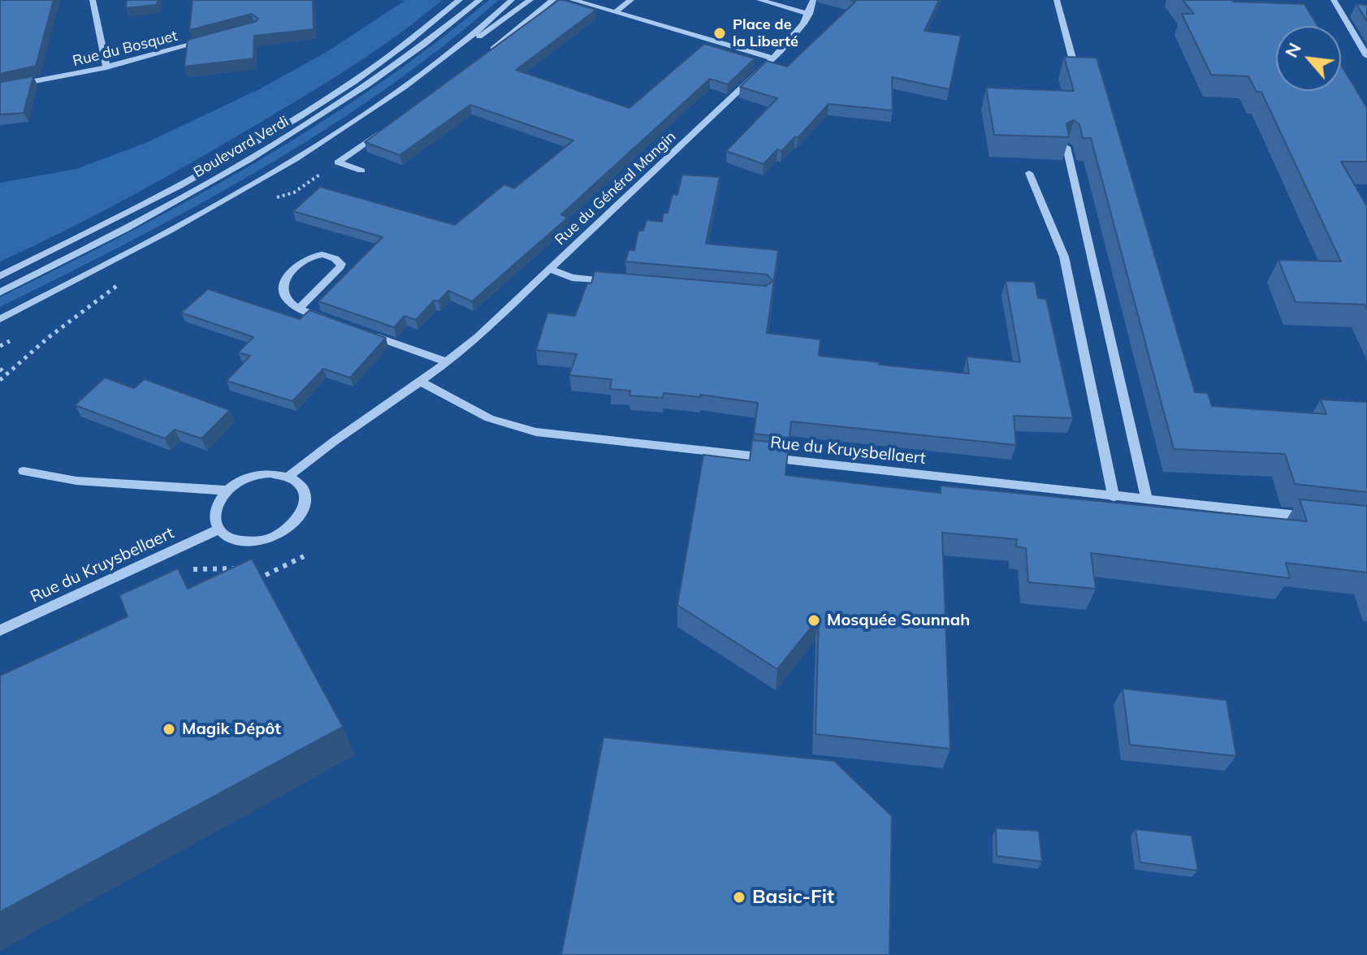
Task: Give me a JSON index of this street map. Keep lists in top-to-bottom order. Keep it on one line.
{"streets":{"street":["Rue du Bosquet","Boulevard Verdi","Rue du Général Mangin","Rue du Kruysbellaert"]},"crossings":[["Rue du Général Mangin","Rue du Kruysbellaert"]],"places":["Place de la Liberté","Mosquée Sounnah","Magik Dépôt","Basic-Fit"],"north":"top left"}
